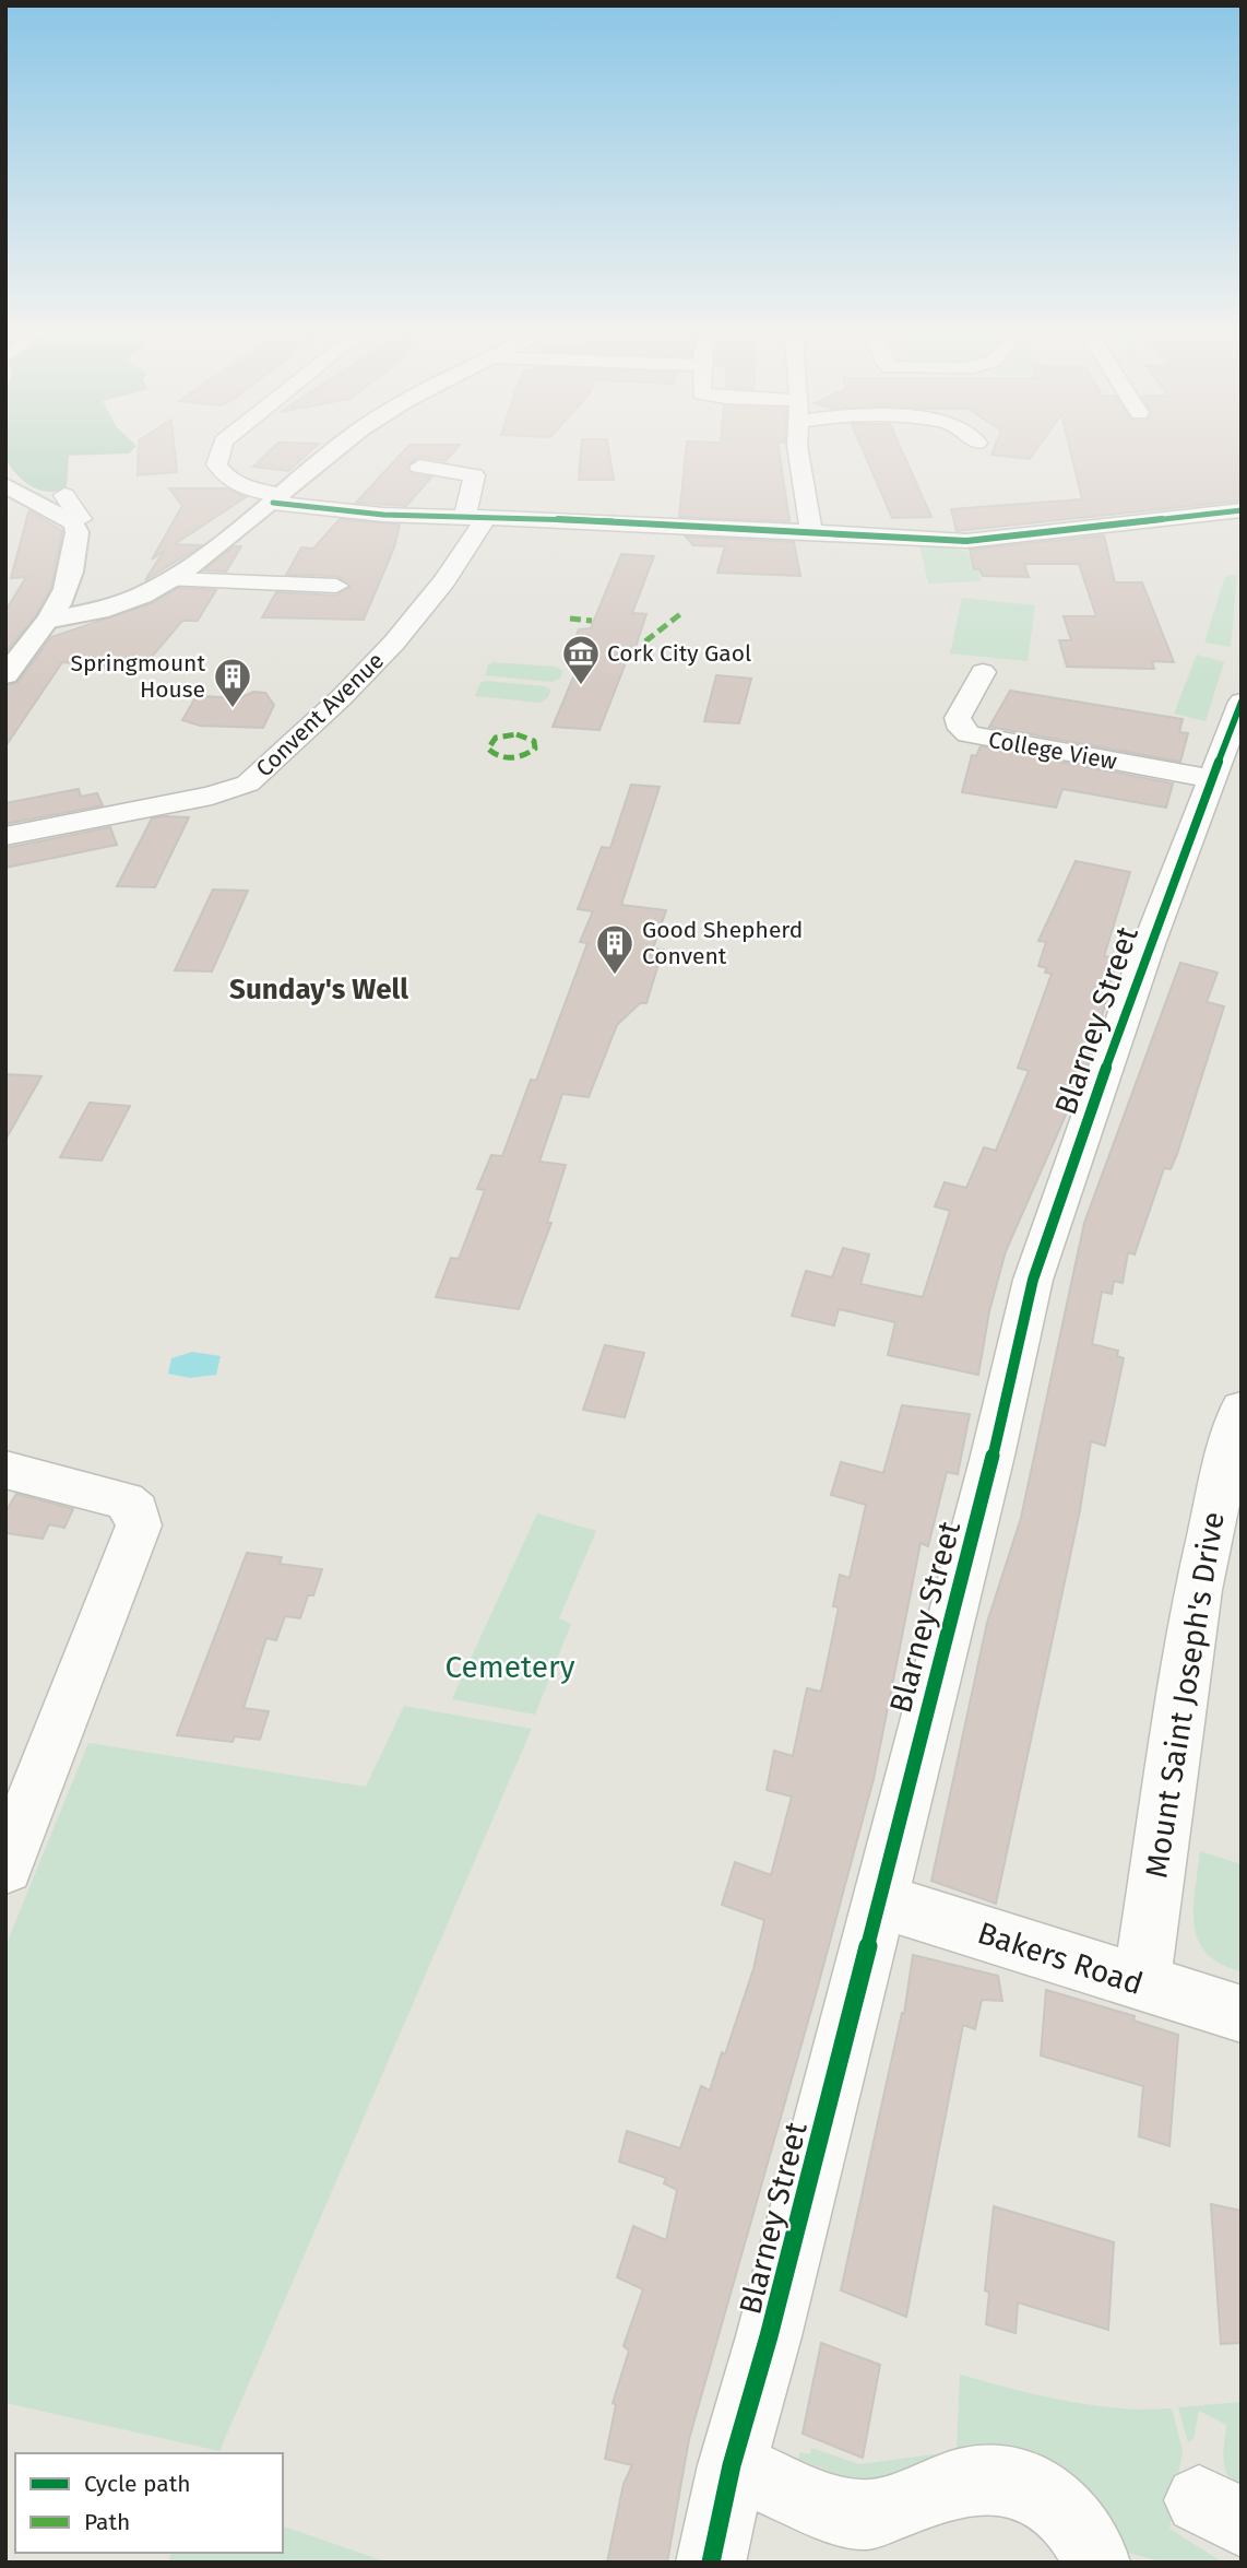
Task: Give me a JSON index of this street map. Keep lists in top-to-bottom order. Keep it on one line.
{"streets":{"street":["Convent Avenue","College View","Blarney Street","Mount Saint Joseph's Drive","Bakers Road"]},"crossings":[["College View","Blarney Street"],["Blarney Street","Bakers Road"],["Mount Saint Joseph's Drive","Bakers Road"]],"districts":["Sunday's Well"],"parks":["Cemetery"],"places":{"museum":["Cork City Gaol"],"building":["Springmount House","Good Shepherd Convent"]},"legend":["Cycle path","Path"]}
